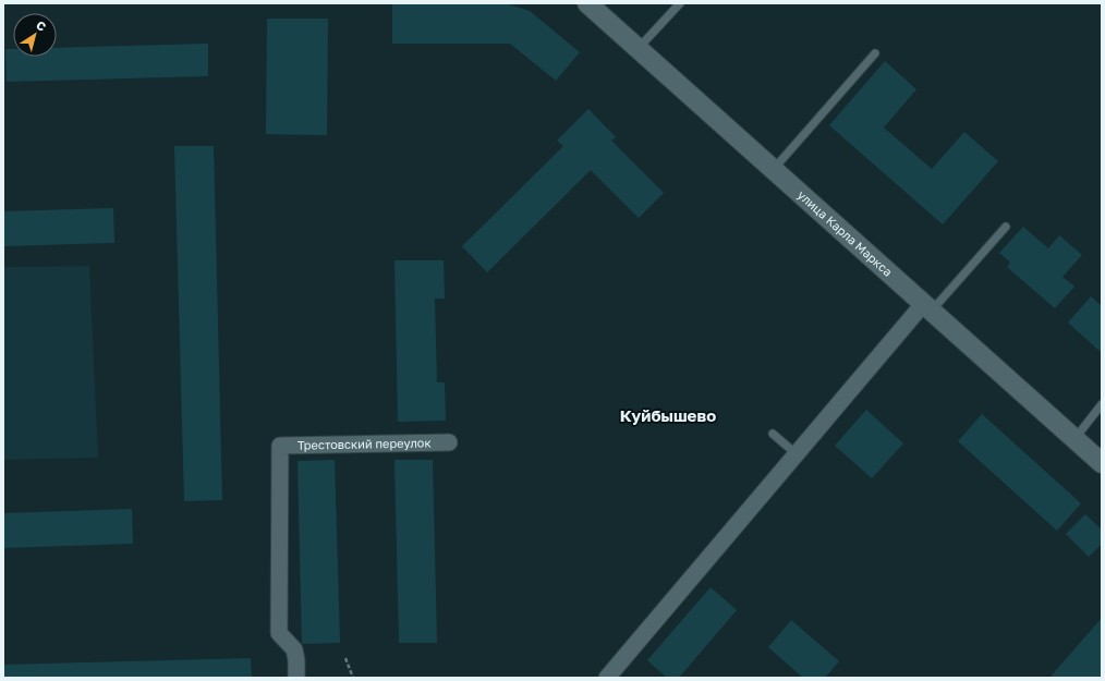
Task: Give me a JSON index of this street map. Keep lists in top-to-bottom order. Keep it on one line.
{"streets":{"street":["улица Карла Маркса","Трестовский переулок"]},"districts":["Куйбышево"],"north":"top right"}
